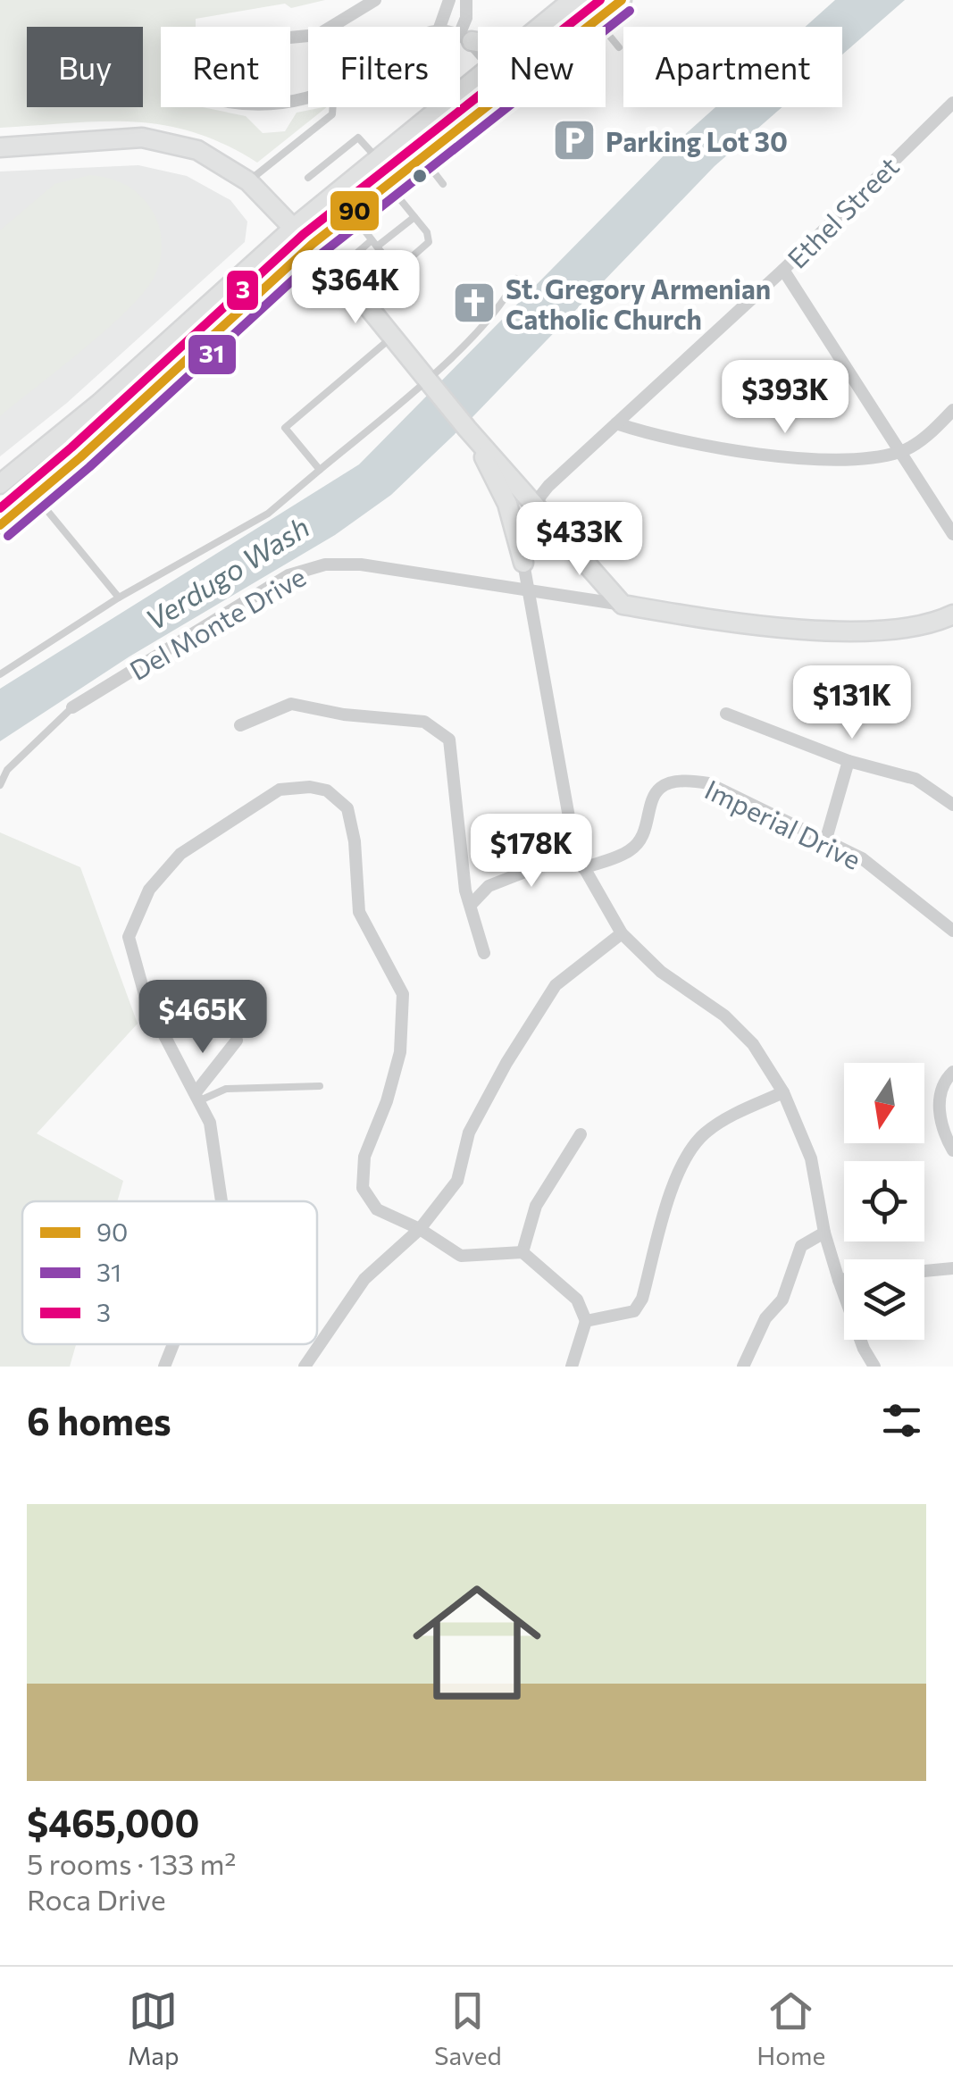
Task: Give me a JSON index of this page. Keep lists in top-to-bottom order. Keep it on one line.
{"streets":{"street":["Ethel Street","Del Monte Drive","Imperial Drive"]},"water":["Verdugo Wash"],"places":{"parking":["Parking Lot 30"],"church":["St. Gregory Armenian Catholic Church"]},"lines":["transit line 90","transit line 3","transit line 31"],"legend":["90","31","3"],"north":"bottom","page":{"chip":["Buy","Rent","Filters","New","Apartment"],"price":["$364K","$393K","$433K","$131K","$178K","$465K"],"heading":"6 homes","list":[{"name":"$465,000","note":"5 rooms · 133 m² · Roca Drive"}],"tabs":["Map","Saved","Home"]}}
